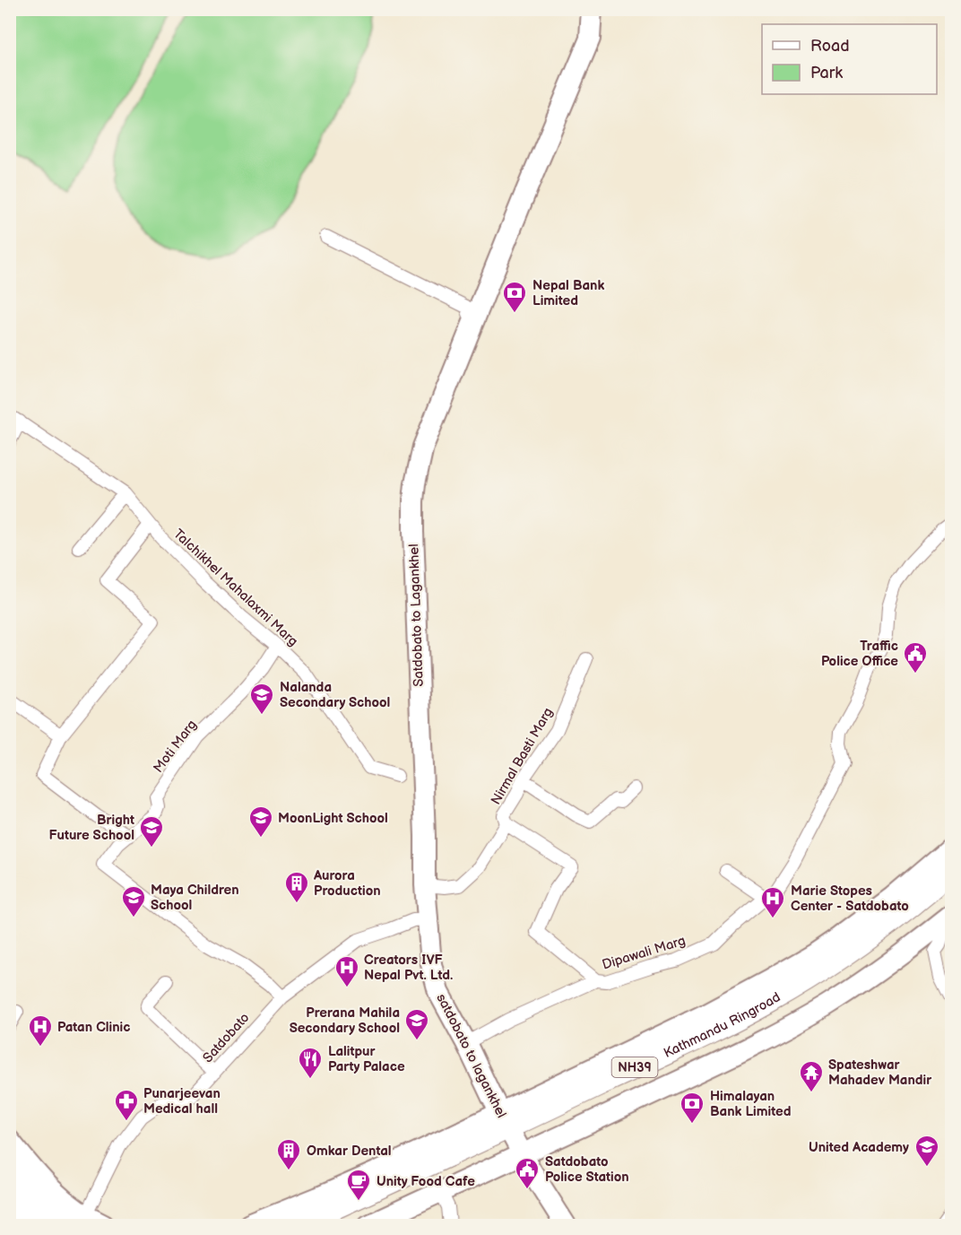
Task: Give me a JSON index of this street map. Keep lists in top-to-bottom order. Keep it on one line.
{"streets":{"highway":["Kathmandu Ringroad","NH39"],"main road":["Satdobato to Lagankhel","satdobato to lagankhel"],"street":["Talchikhel Mahalaxmi Marg","Moti Marg","Nirmal Basti Marg","Dipawali Marg","Satdobato"]},"crossings":[["Talchikhel Mahalaxmi Marg","Moti Marg"],["Satdobato to Lagankhel","Nirmal Basti Marg"],["Satdobato to Lagankhel","Satdobato"],["Satdobato to Lagankhel","satdobato to lagankhel"],["Moti Marg","Satdobato"],["Dipawali Marg","satdobato to lagankhel"],["Kathmandu Ringroad","satdobato to lagankhel"],["Satdobato","satdobato to lagankhel"]],"places":{"bank":["Nepal Bank Limited","Himalayan Bank Limited"],"public building":["Traffic Police Office","Satdobato Police Station"],"school or university":["Nalanda Secondary School","MoonLight School","Bright Future School","Maya Children School","Prerana Mahila Secondary School","United Academy"],"building":["Aurora Production","Omkar Dental"],"hospital":["Marie Stopes Center - Satdobato","Creators IVF Nepal Pvt. Ltd.","Patan Clinic"],"restaurant":["Lalitpur Party Palace"],"temple":["Spateshwar Mahadev Mandir"],"pharmacy":["Punarjeevan Medical hall"],"cafe":["Unity Food Cafe"]},"legend":["Road","Park"]}
